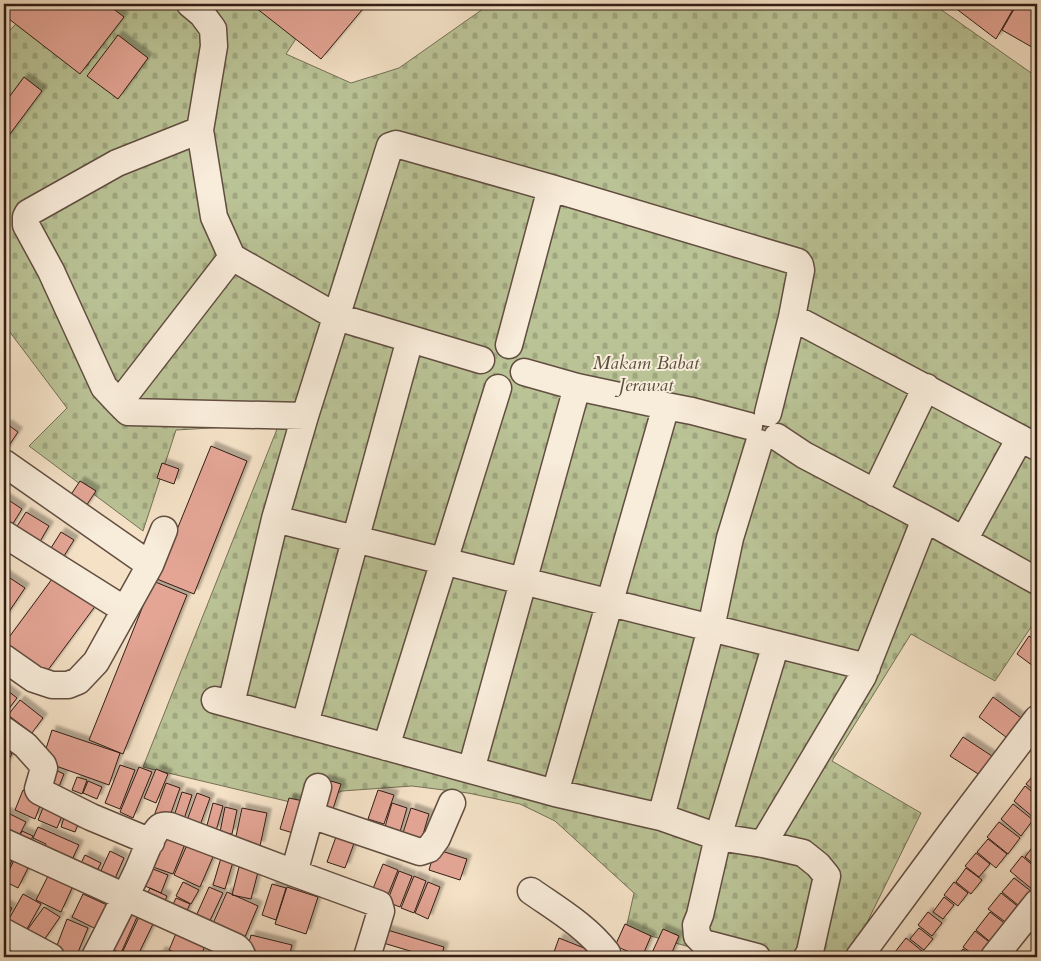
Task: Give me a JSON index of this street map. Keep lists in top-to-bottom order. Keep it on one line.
{"parks":["Makam Babat Jerawat"]}
